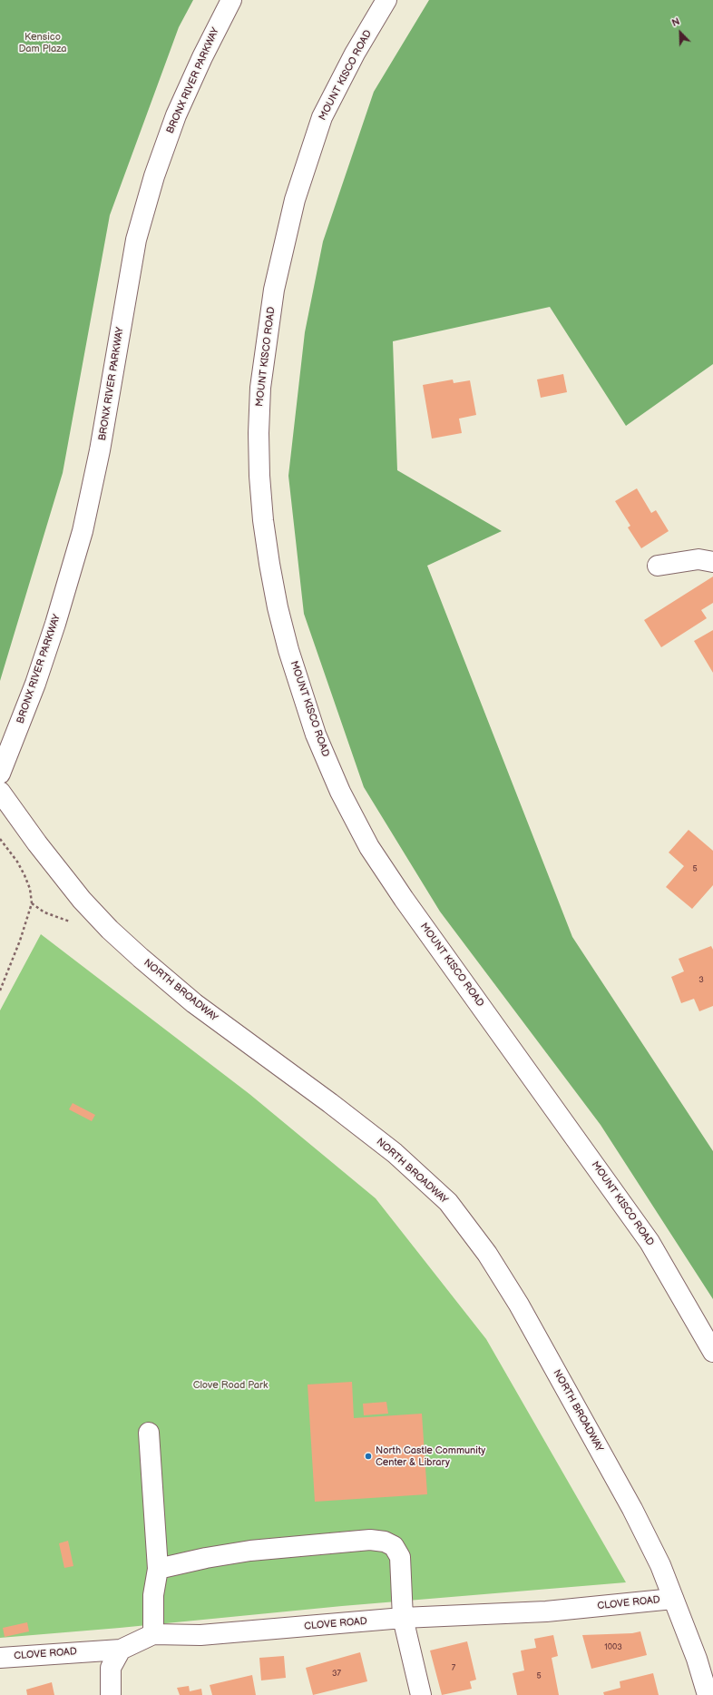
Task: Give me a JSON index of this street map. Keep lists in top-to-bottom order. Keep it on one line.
{"streets":{"main road":["MOUNT KISCO ROAD","BRONX RIVER PARKWAY","NORTH BROADWAY","CLOVE ROAD"]},"crossings":[["NORTH BROADWAY","CLOVE ROAD"]],"parks":["Kensico Dam Plaza","Clove Road Park"],"places":["North Castle Community Center & Library"],"house_numbers":["5","3","1003","7","37","5"],"north":"top left"}
